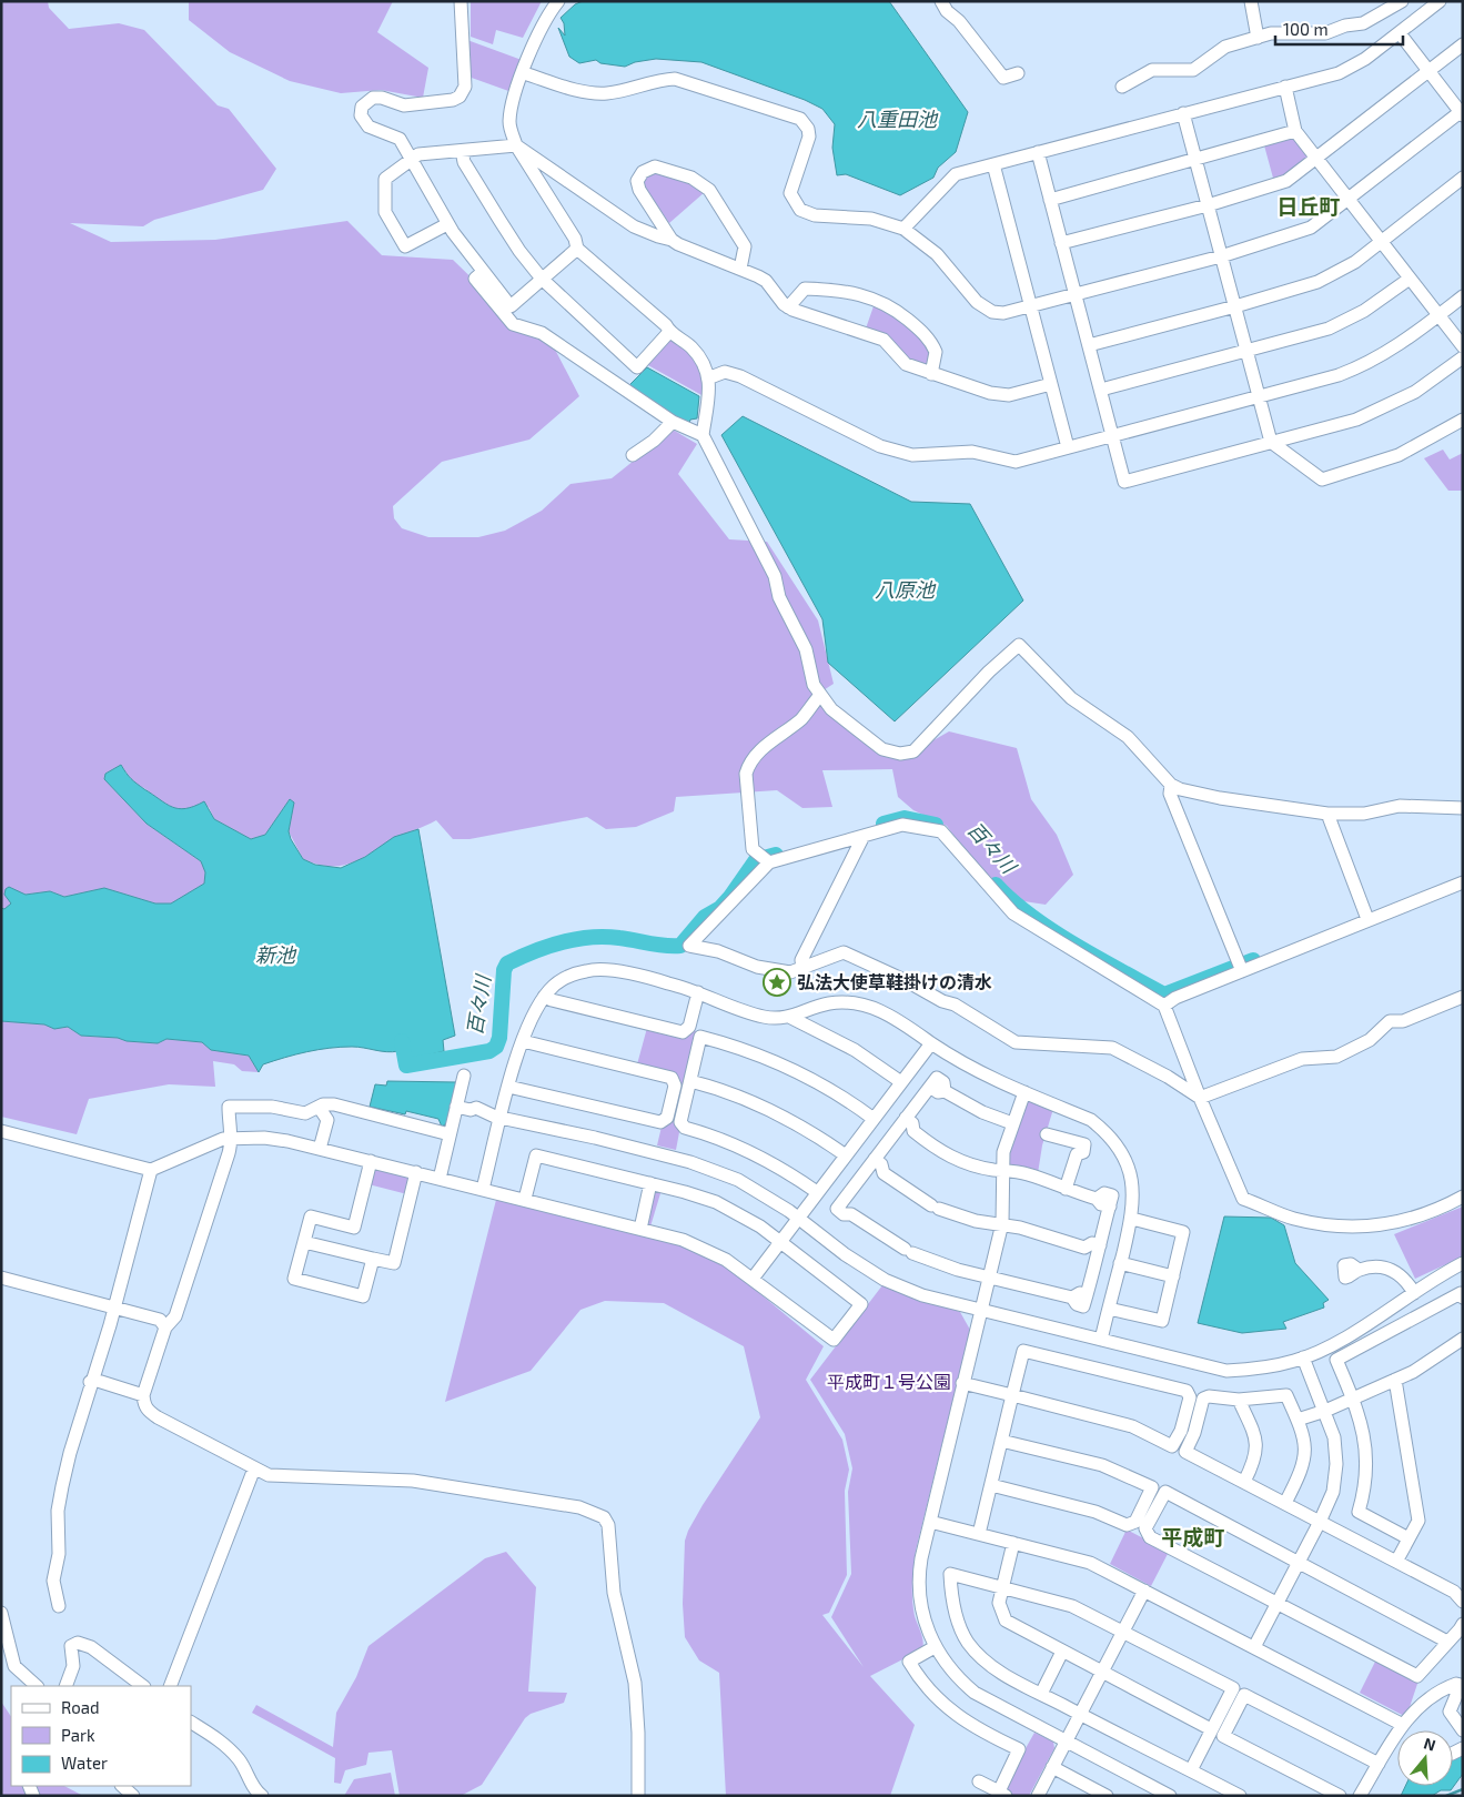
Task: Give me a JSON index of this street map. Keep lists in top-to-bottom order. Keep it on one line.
{"districts":["日丘町","平成町"],"water":["八重田池","八原池","百々川","新池"],"parks":["平成町１号公園"],"places":{"place":["弘法大使草鞋掛けの清水"]},"legend":["Road","Park","Water"],"scale_bar":"100 m","north":"top"}
